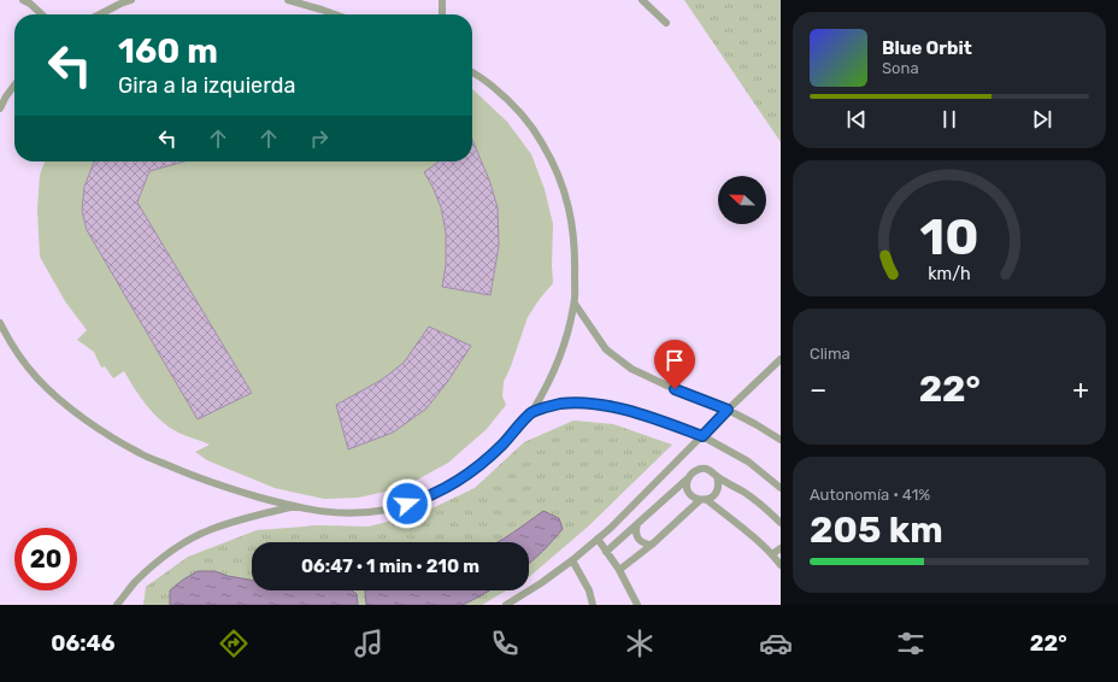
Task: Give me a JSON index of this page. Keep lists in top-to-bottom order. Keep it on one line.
{"north":"left","page":{"turn":["160 m","Gira a la izquierda"],"song":["Blue Orbit","Sona"],"tile":["Clima",["Autonomía · 41%","205 km"]],"heat":["−","22°","+"],"limit":"20","trip":"06:47 · 1 min · 210 m","tabs":["06:46","22°"],"gauge":["10","km/h"]}}
